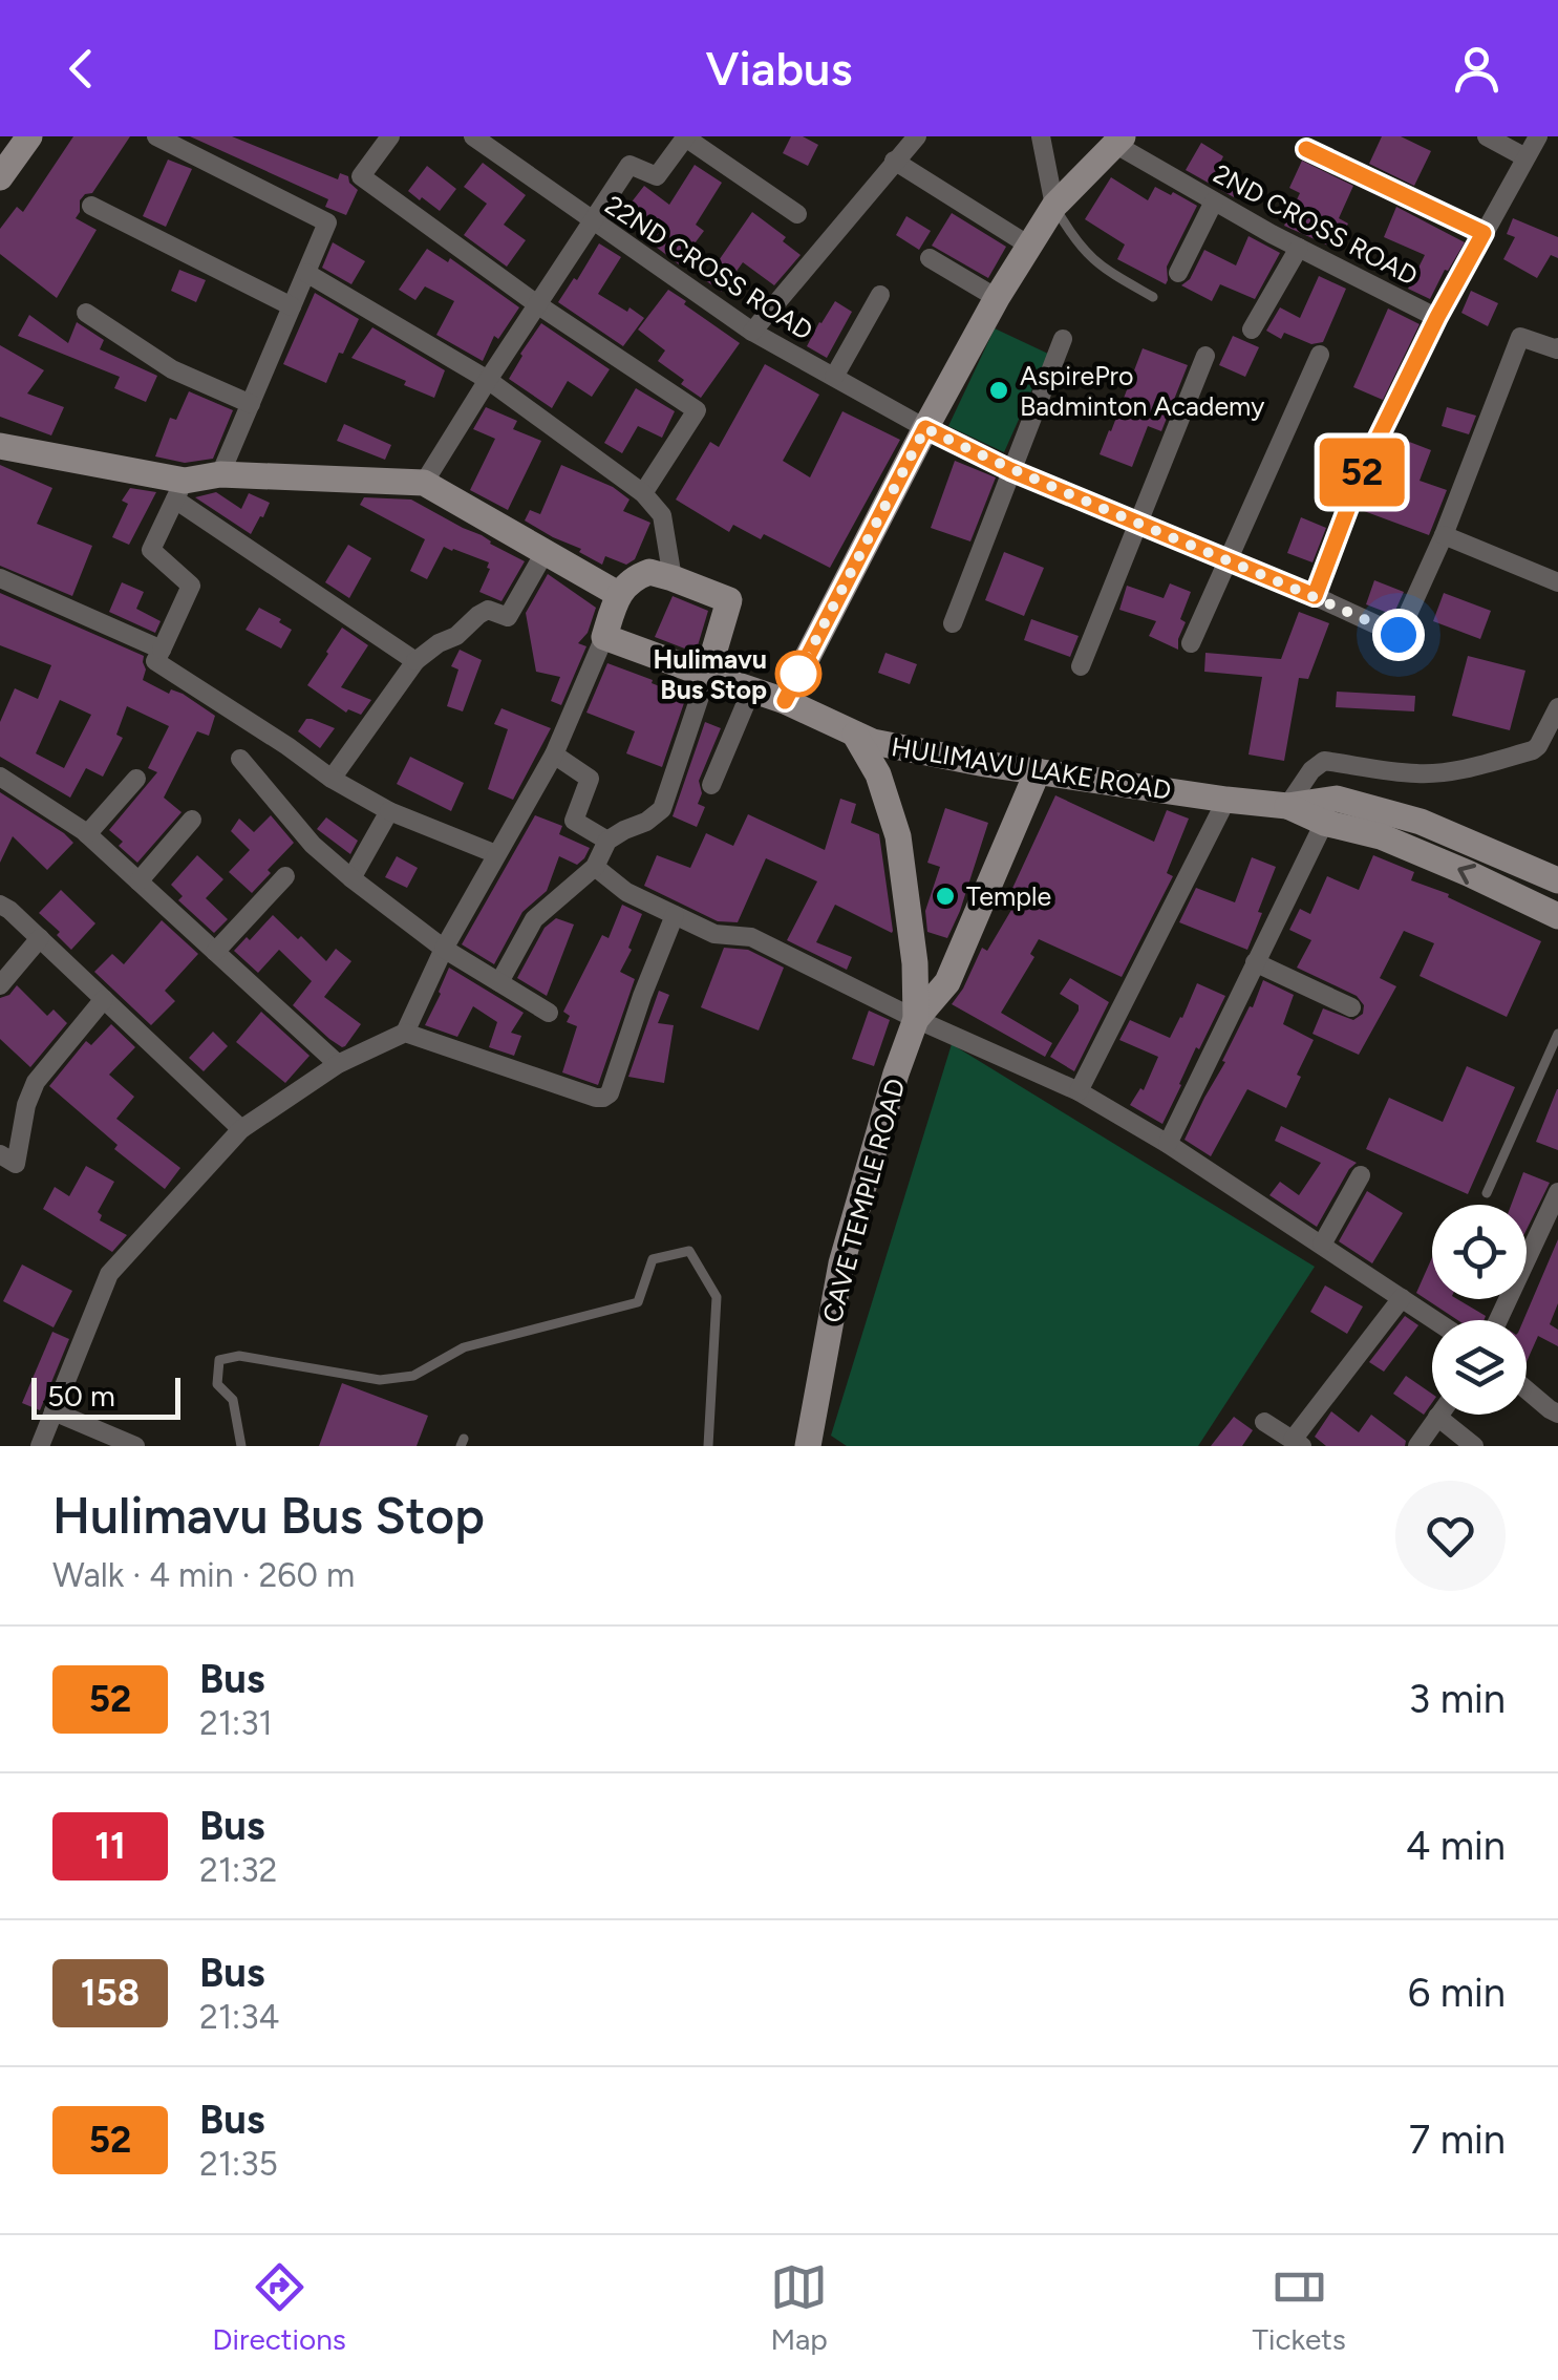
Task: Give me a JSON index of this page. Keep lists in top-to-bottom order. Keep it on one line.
{"streets":{"main road":["HULIMAVU LAKE ROAD","CAVE TEMPLE ROAD"],"street":["2ND CROSS ROAD","22ND CROSS ROAD"]},"crossings":[["HULIMAVU LAKE ROAD","CAVE TEMPLE ROAD"]],"places":["AspirePro Badminton Academy","Hulimavu Bus Stop","Temple"],"lines":["bus line 52"],"scale_bar":"50 m","page":{"header":"Viabus","on_map":"52","scale":"50 m","heading":["Hulimavu Bus Stop","Walk · 4 min · 260 m"],"list":[{"mark":"52","name":"Bus","note":"21:31","value":"3 min"},{"mark":"11","name":"Bus","note":"21:32","value":"4 min"},{"mark":"158","name":"Bus","note":"21:34","value":"6 min"},{"mark":"52","name":"Bus","note":"21:35","value":"7 min"}],"tabs":["Directions","Map","Tickets"]}}
